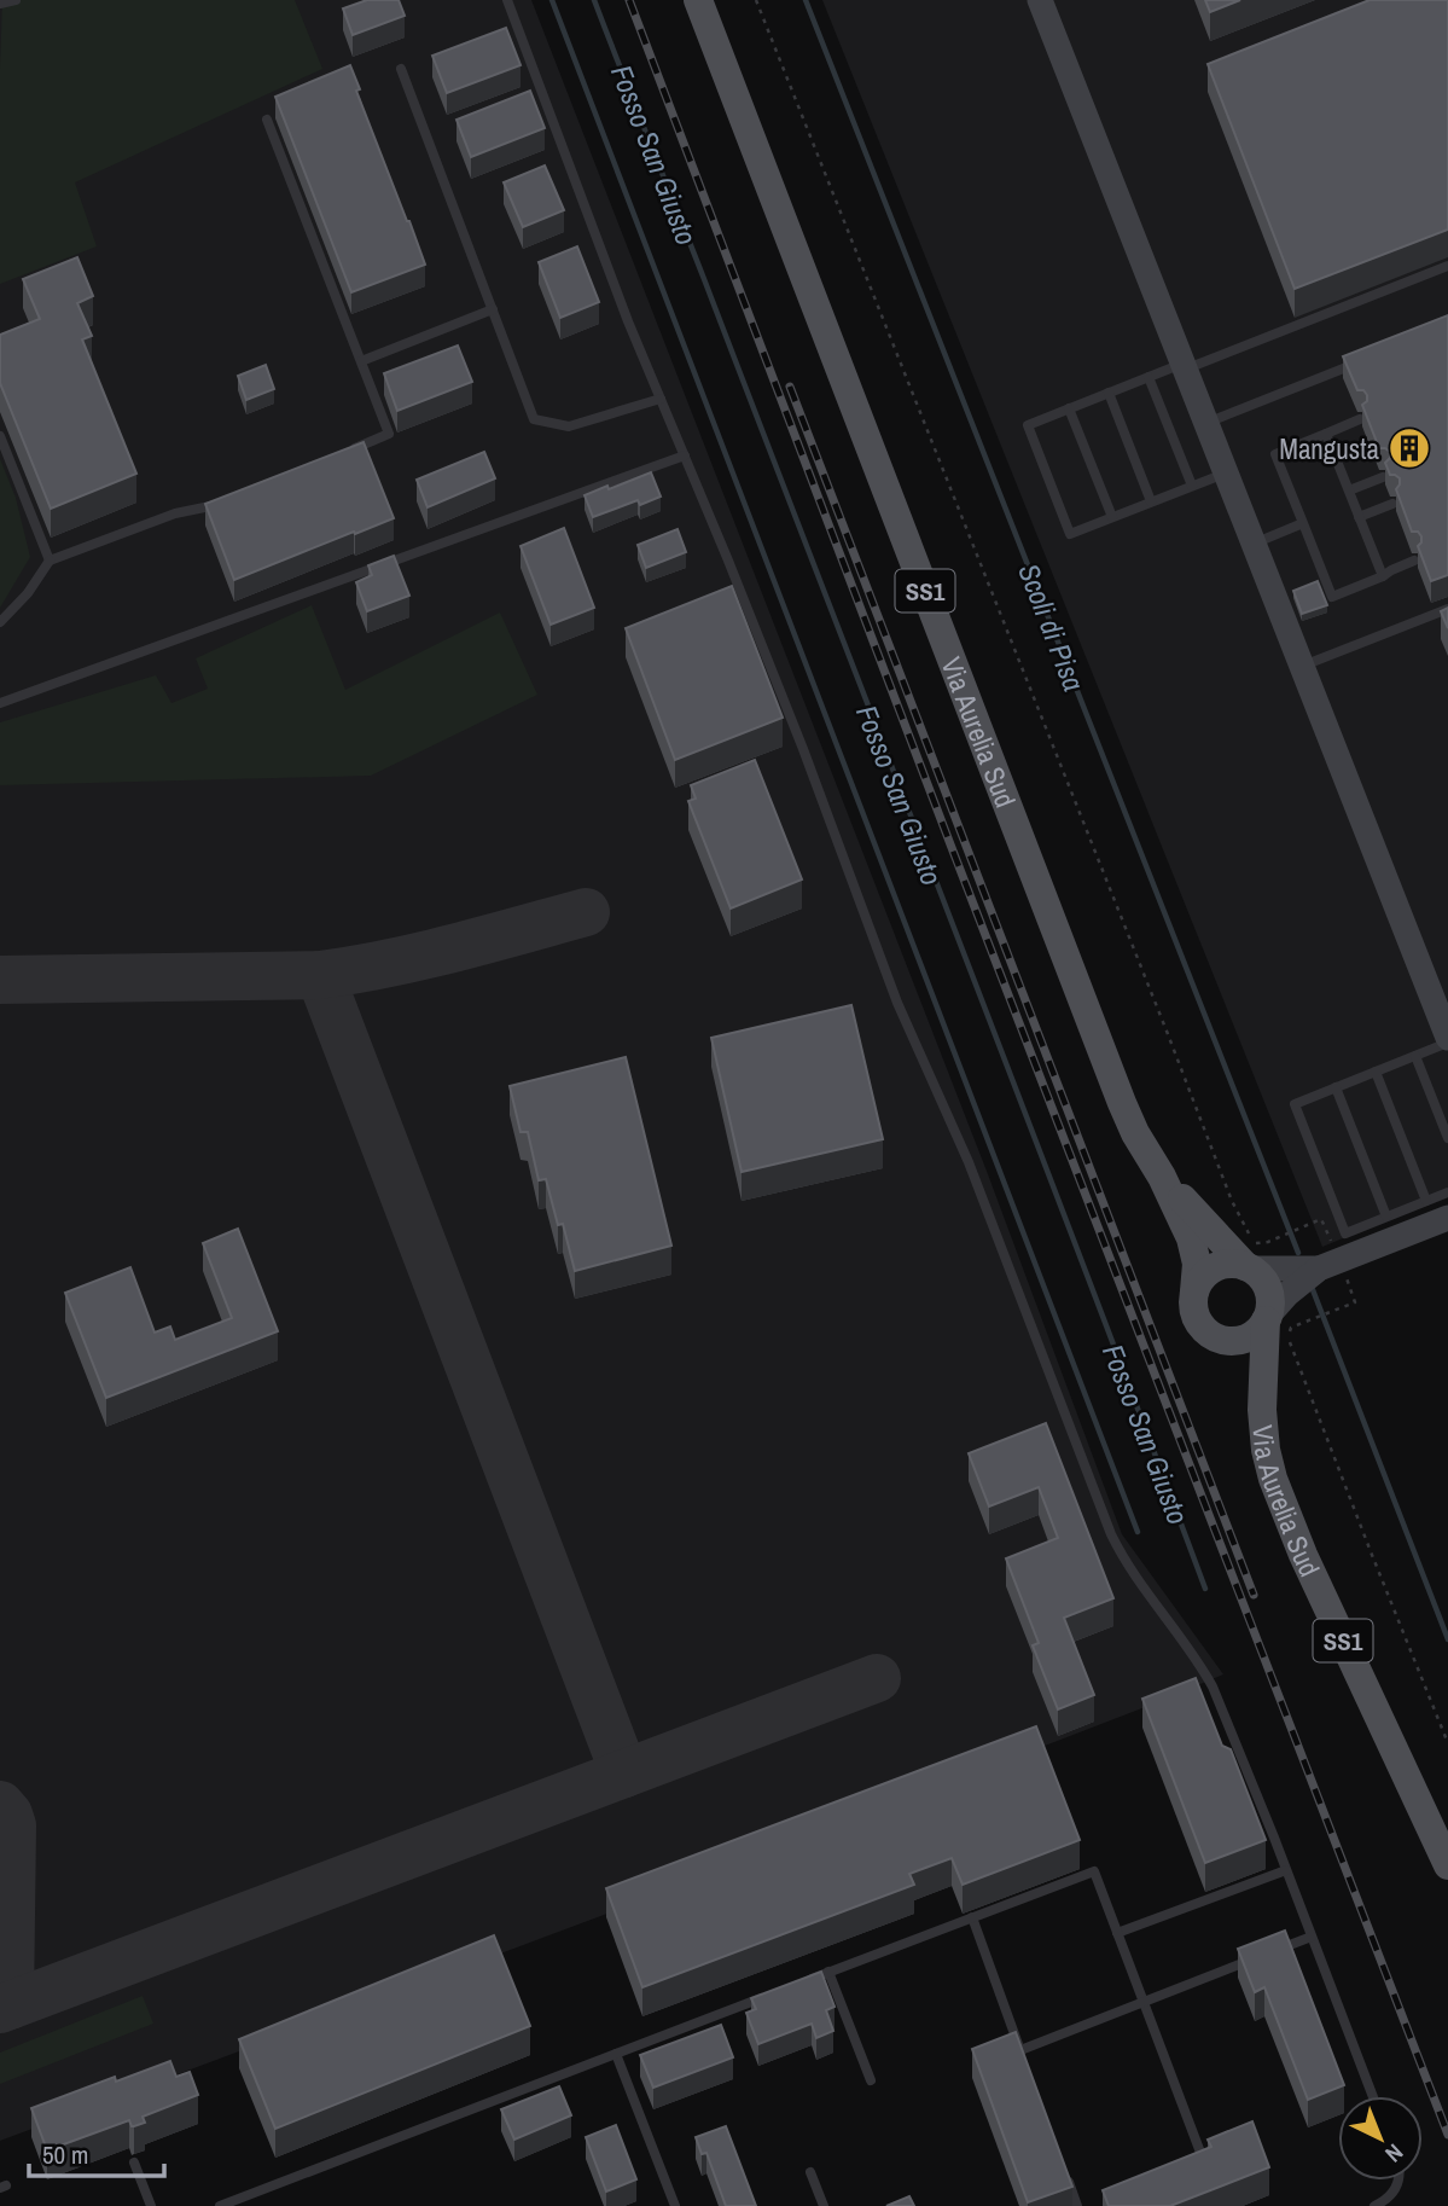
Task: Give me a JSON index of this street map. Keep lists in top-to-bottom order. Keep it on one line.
{"streets":{"main road":["SS1","Via Aurelia Sud"]},"crossings":[["SS1","Via Aurelia Sud"]],"water":["Fosso San Giusto","Scoli di Pisa"],"places":{"building":["Mangusta"]},"scale_bar":"50 m","north":"bottom right"}
